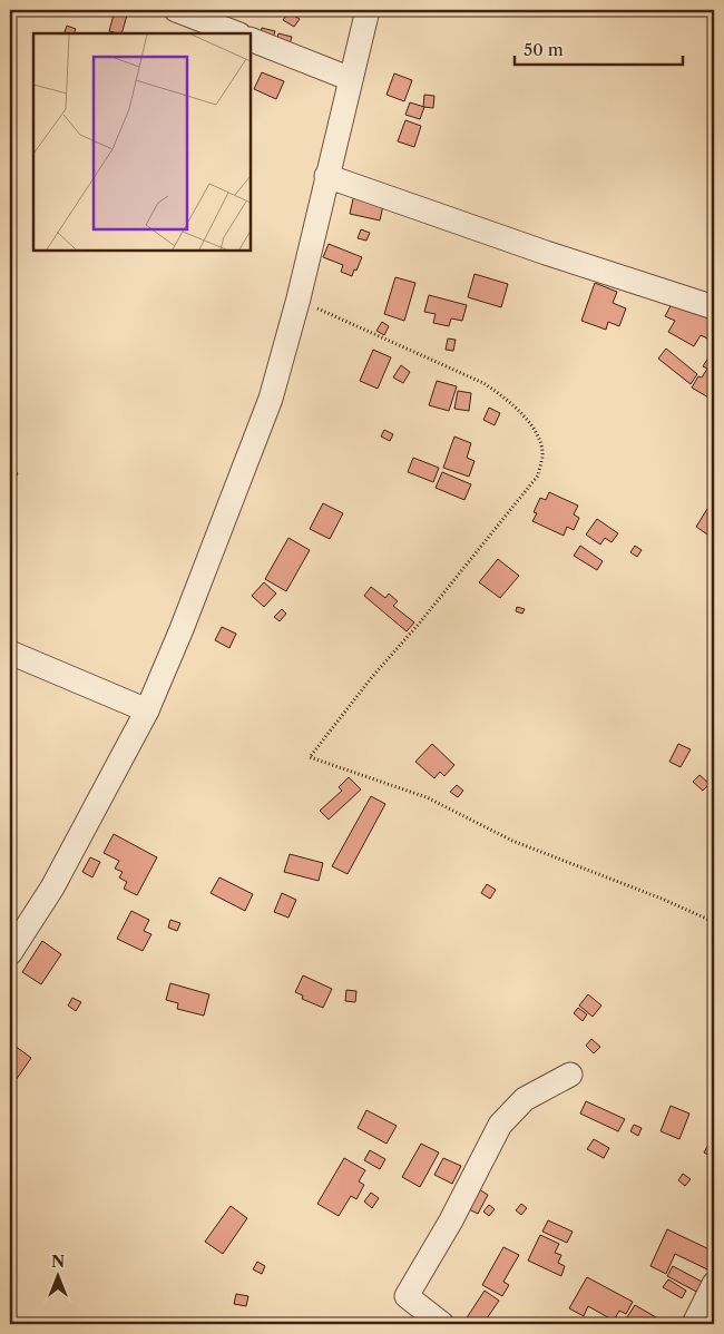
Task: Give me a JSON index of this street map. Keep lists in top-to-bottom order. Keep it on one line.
{"scale_bar":"50 m","north":"top"}
